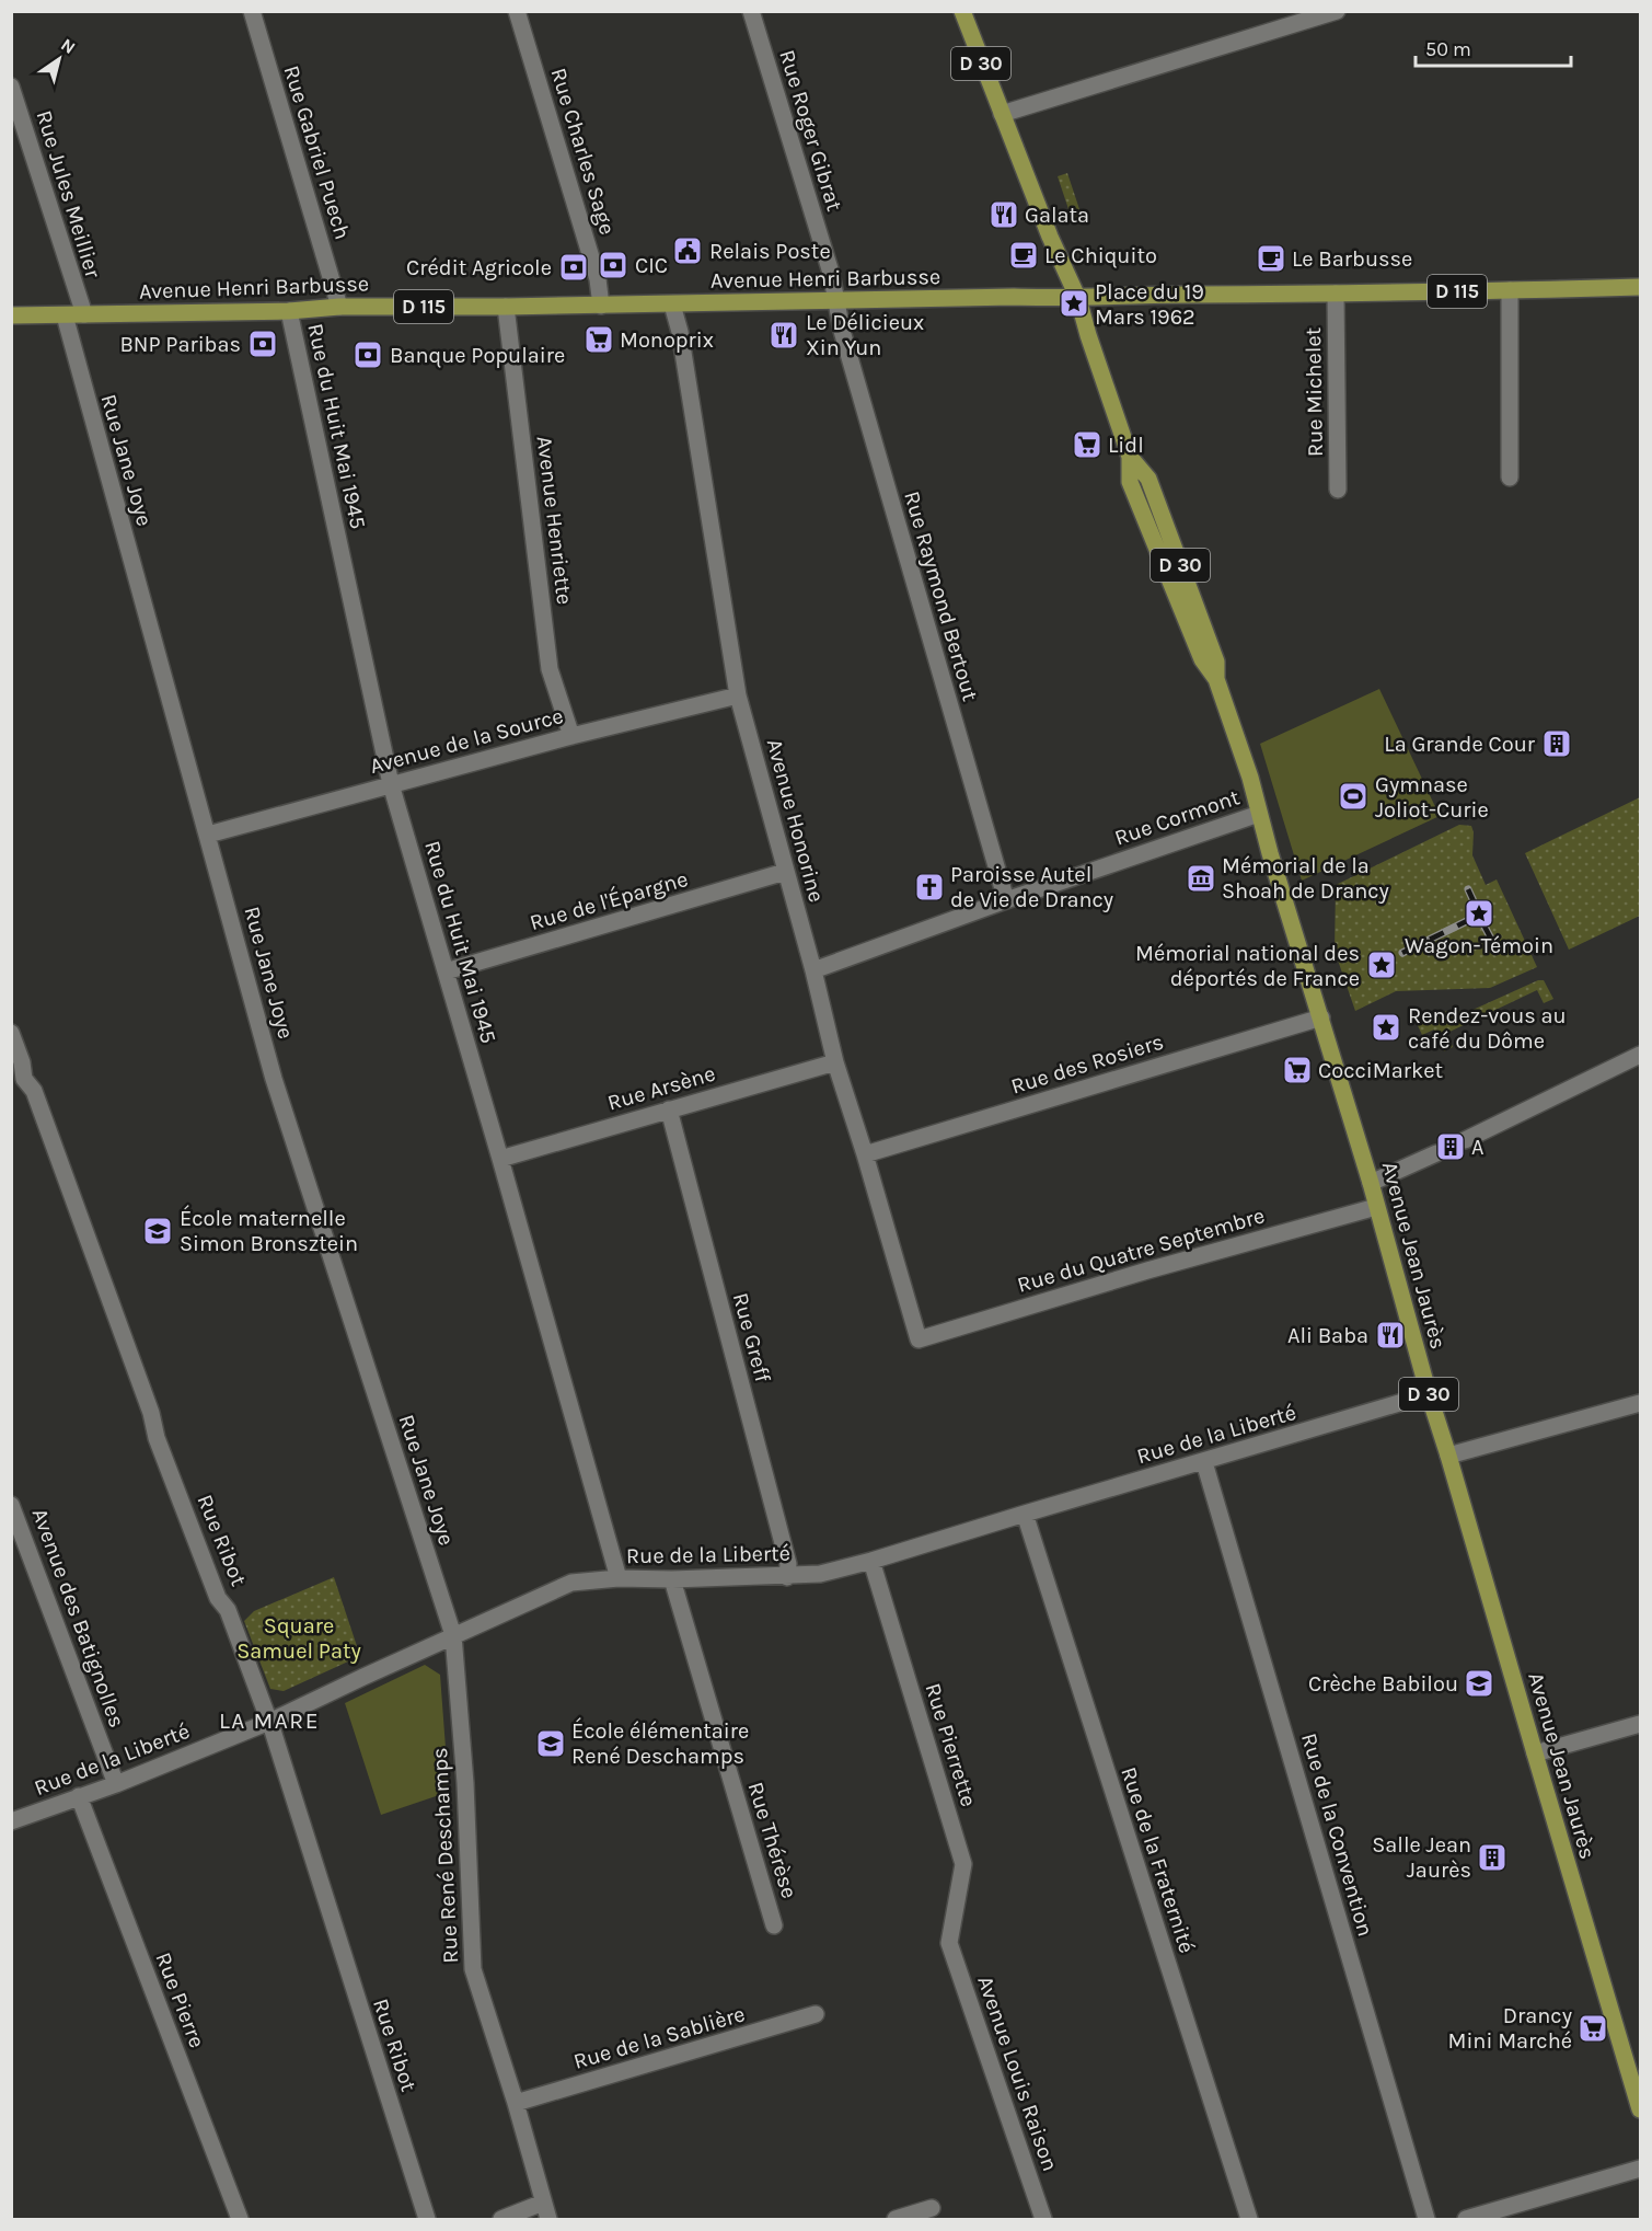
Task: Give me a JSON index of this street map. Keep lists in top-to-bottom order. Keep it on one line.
{"streets":{"main road":["D 30","Avenue Henri Barbusse","D 115","Avenue Jean Jaurès"],"street":["Rue Roger Gibrat","Rue Charles Sage","Rue Gabriel Puech","Rue Jules Meillier","Rue Michelet","Rue du Huit Mai 1945","Rue Jane Joye","Avenue Henriette","Rue Raymond Bertout","Avenue de la Source","Rue Cormont","Avenue Honorine","Rue de l'Épargne","Rue des Rosiers","Rue Arsène","Rue du Quatre Septembre","Rue Greff","Rue de la Liberté","Rue Ribot","Avenue des Batignolles","Rue Pierrette","Rue de la Convention","Rue Thérèse","Rue René Deschamps","Rue de la Fraternité","Rue Pierre","Rue de la Sablière","Avenue Louis Raison"]},"crossings":[["D 30","Avenue Henri Barbusse"],["D 30","Avenue Jean Jaurès"],["Rue Roger Gibrat","Avenue Henri Barbusse"],["Rue Roger Gibrat","Rue Raymond Bertout"],["Rue Charles Sage","Avenue Henri Barbusse"],["Rue Gabriel Puech","Avenue Henri Barbusse"],["Rue Jules Meillier","Avenue Henri Barbusse"],["Avenue Henri Barbusse","Rue Michelet"],["Avenue Henri Barbusse","Rue du Huit Mai 1945"],["Avenue Henri Barbusse","Rue Jane Joye"],["Avenue Henri Barbusse","Avenue Henriette"],["Avenue Henri Barbusse","Rue Raymond Bertout"],["Avenue Henri Barbusse","Avenue Honorine"],["Avenue Henri Barbusse","Avenue Jean Jaurès"],["Rue du Huit Mai 1945","Avenue de la Source"],["Rue du Huit Mai 1945","Rue de l'Épargne"],["Rue du Huit Mai 1945","Rue Arsène"],["Rue du Huit Mai 1945","Rue de la Liberté"],["Rue Jane Joye","Avenue de la Source"],["Rue Jane Joye","Rue de la Liberté"],["Rue Jane Joye","Rue René Deschamps"],["Avenue Henriette","Avenue de la Source"],["Rue Raymond Bertout","Rue Cormont"],["Avenue de la Source","Avenue Honorine"],["Rue Cormont","Avenue Honorine"],["Rue Cormont","Avenue Jean Jaurès"],["Avenue Honorine","Rue de l'Épargne"],["Avenue Honorine","Rue des Rosiers"],["Avenue Honorine","Rue Arsène"],["Avenue Honorine","Rue du Quatre Septembre"],["Rue des Rosiers","Avenue Jean Jaurès"],["Rue Arsène","Rue Greff"],["Rue du Quatre Septembre","Avenue Jean Jaurès"],["Avenue Jean Jaurès","Rue de la Liberté"],["Rue Greff","Rue de la Liberté"],["Rue de la Liberté","Rue Ribot"],["Rue de la Liberté","Avenue des Batignolles"],["Rue de la Liberté","Rue Pierrette"],["Rue de la Liberté","Rue de la Convention"],["Rue de la Liberté","Rue Thérèse"],["Rue de la Liberté","Rue René Deschamps"],["Rue de la Liberté","Rue de la Fraternité"],["Rue de la Liberté","Rue Pierre"],["Rue Pierrette","Avenue Louis Raison"],["Rue René Deschamps","Rue de la Sablière"]],"districts":["LA MARE"],"parks":["Square Samuel Paty"],"places":{"restaurant":["Galata","Le Délicieux Xin Yun","Ali Baba"],"public building":["Relais Poste"],"cafe":["Le Chiquito","Le Barbusse"],"bank":["CIC","Crédit Agricole","BNP Paribas","Banque Populaire"],"place":["Place du 19 Mars 1962","Wagon-Témoin","Mémorial national des déportés de France","Rendez-vous au café du Dôme"],"supermarket":["Monoprix","Lidl","CocciMarket","Drancy Mini Marché"],"building":["La Grande Cour","A","Salle Jean Jaurès"],"sports":["Gymnase Joliot-Curie"],"museum":["Mémorial de la Shoah de Drancy"],"church":["Paroisse Autel de Vie de Drancy"],"school or university":["École maternelle Simon Bronsztein","Crèche Babilou","École élémentaire René Deschamps"]},"scale_bar":"50 m","north":"top right"}
